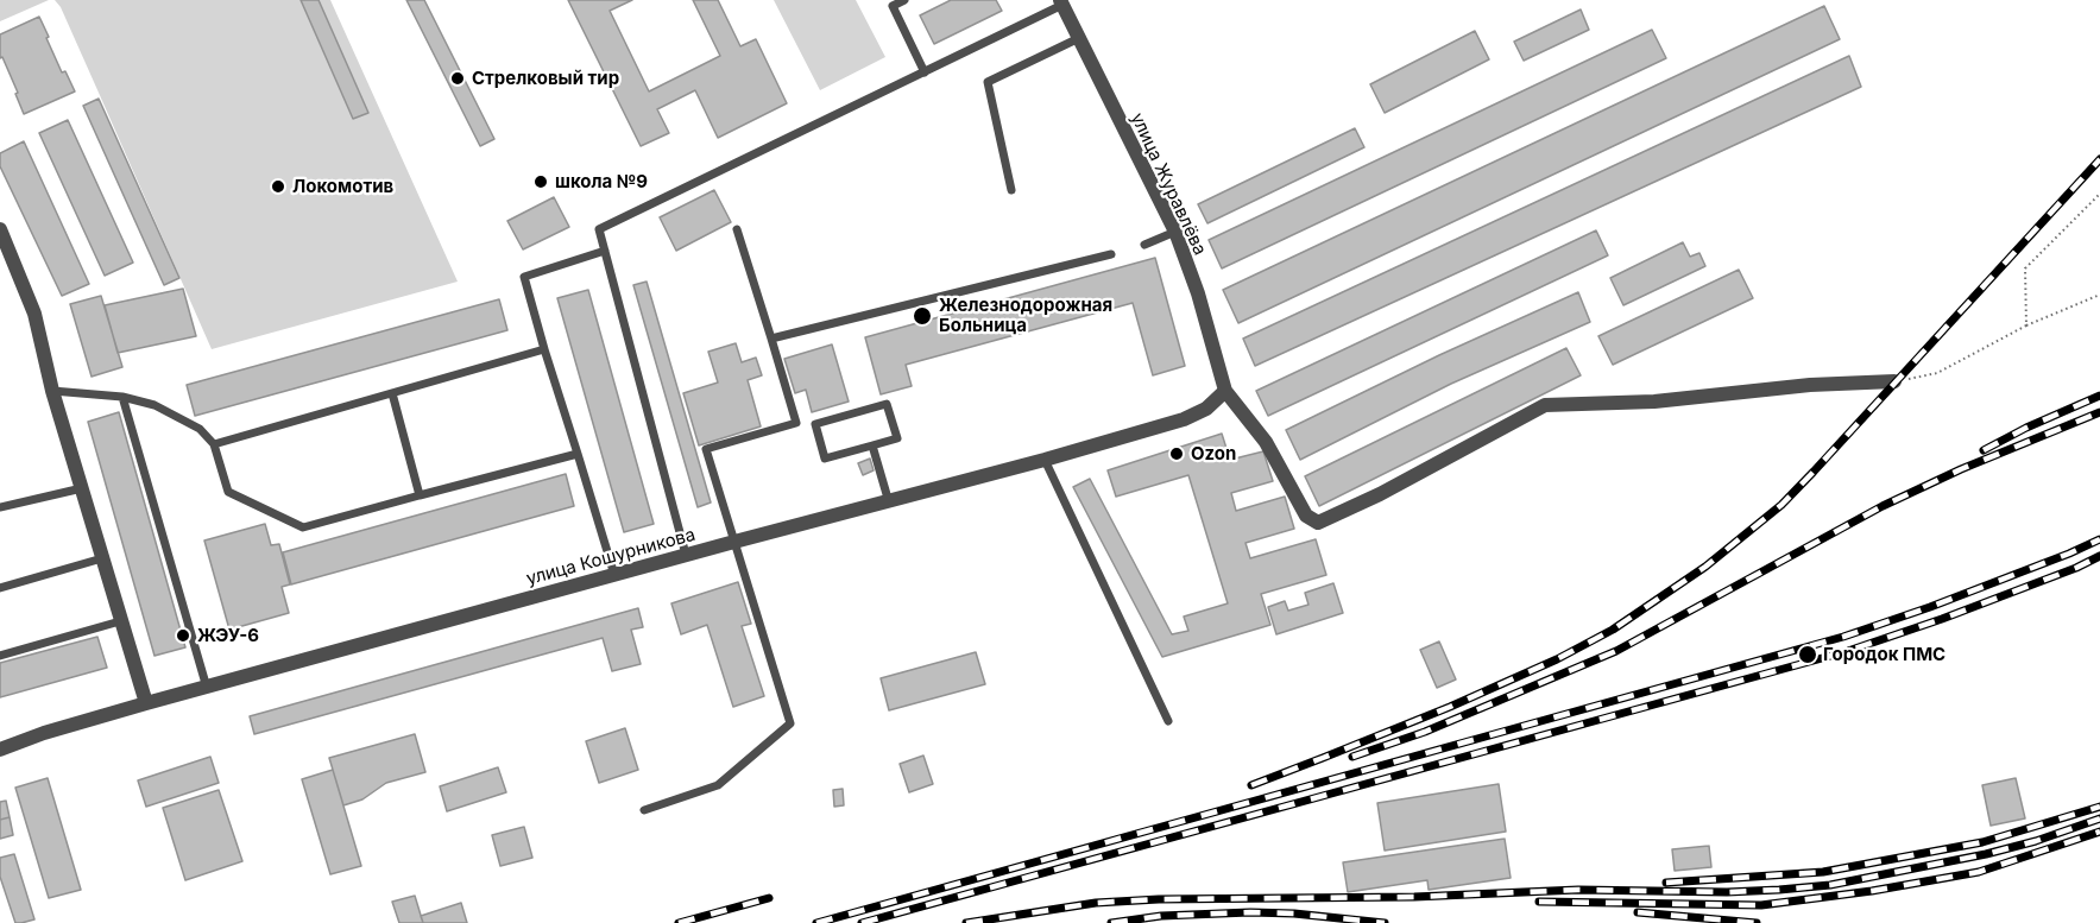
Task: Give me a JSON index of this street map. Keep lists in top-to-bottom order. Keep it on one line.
{"streets":{"street":["улица Журавлёва","улица Кошурникова"]},"crossings":[["улица Журавлёва","улица Кошурникова"]],"places":["Стрелковый тир","школа №9","Локомотив","Железнодорожная Больница","Ozon","ЖЭУ-6","Городок ПМС"]}
